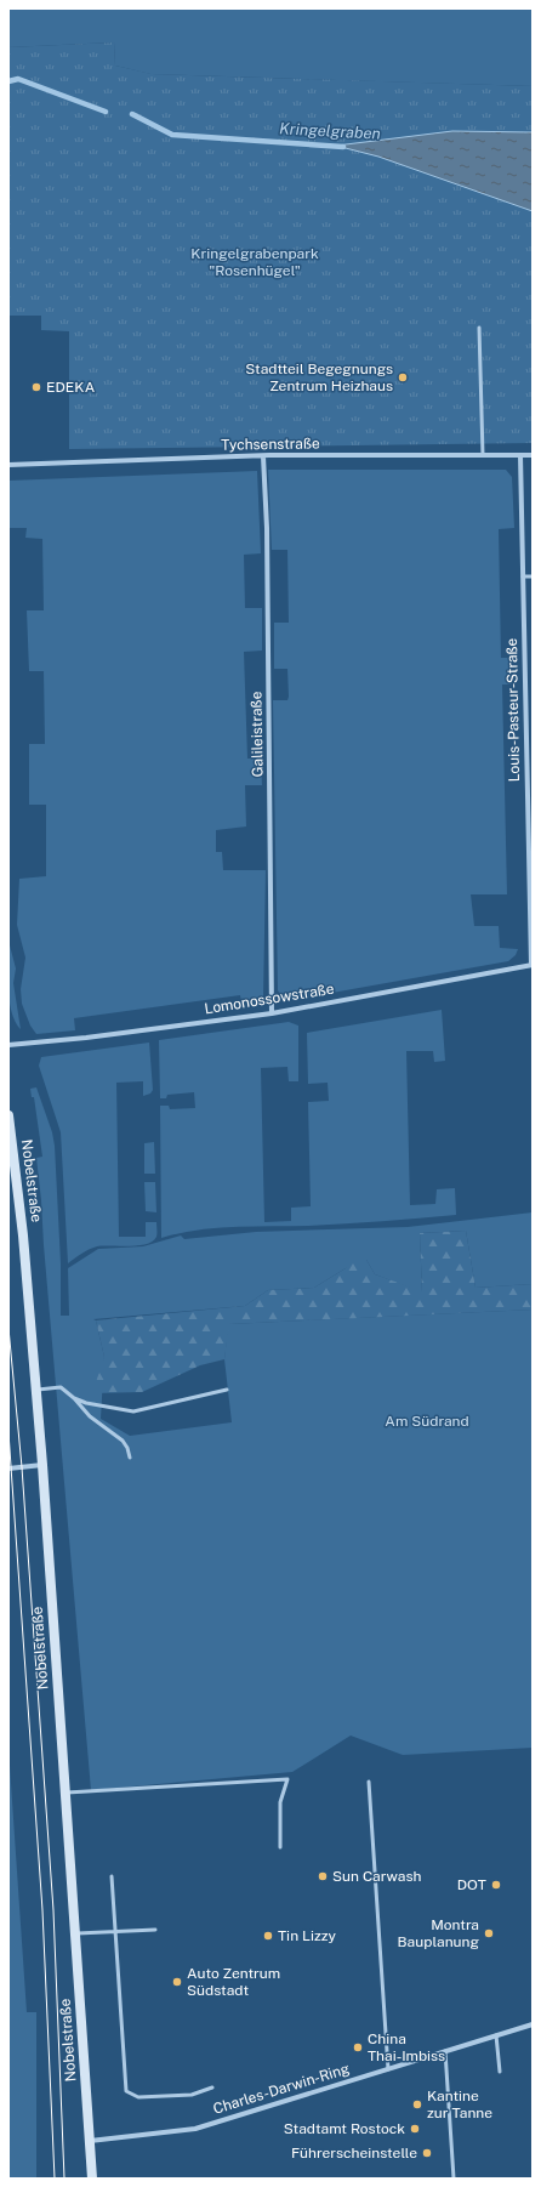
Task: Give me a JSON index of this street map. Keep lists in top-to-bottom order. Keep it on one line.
{"streets":{"main road":["Nobelstraße"],"street":["Tychsenstraße","Louis-Pasteur-Straße","Galileistraße","Lomonossowstraße","Charles-Darwin-Ring"]},"crossings":[["Tychsenstraße","Louis-Pasteur-Straße"],["Tychsenstraße","Galileistraße"],["Louis-Pasteur-Straße","Lomonossowstraße"],["Galileistraße","Lomonossowstraße"],["Nobelstraße","Charles-Darwin-Ring"]],"water":["Kringelgraben"],"parks":["Kringelgrabenpark \"Rosenhügel\"","Am Südrand"],"places":["Stadtteil Begegnungs Zentrum Heizhaus","EDEKA","Sun Carwash","DOT","Montra Bauplanung","Tin Lizzy","Auto Zentrum Südstadt","China Thai-Imbiss","Kantine zur Tanne","Stadtamt Rostock","Führerscheinstelle"]}
